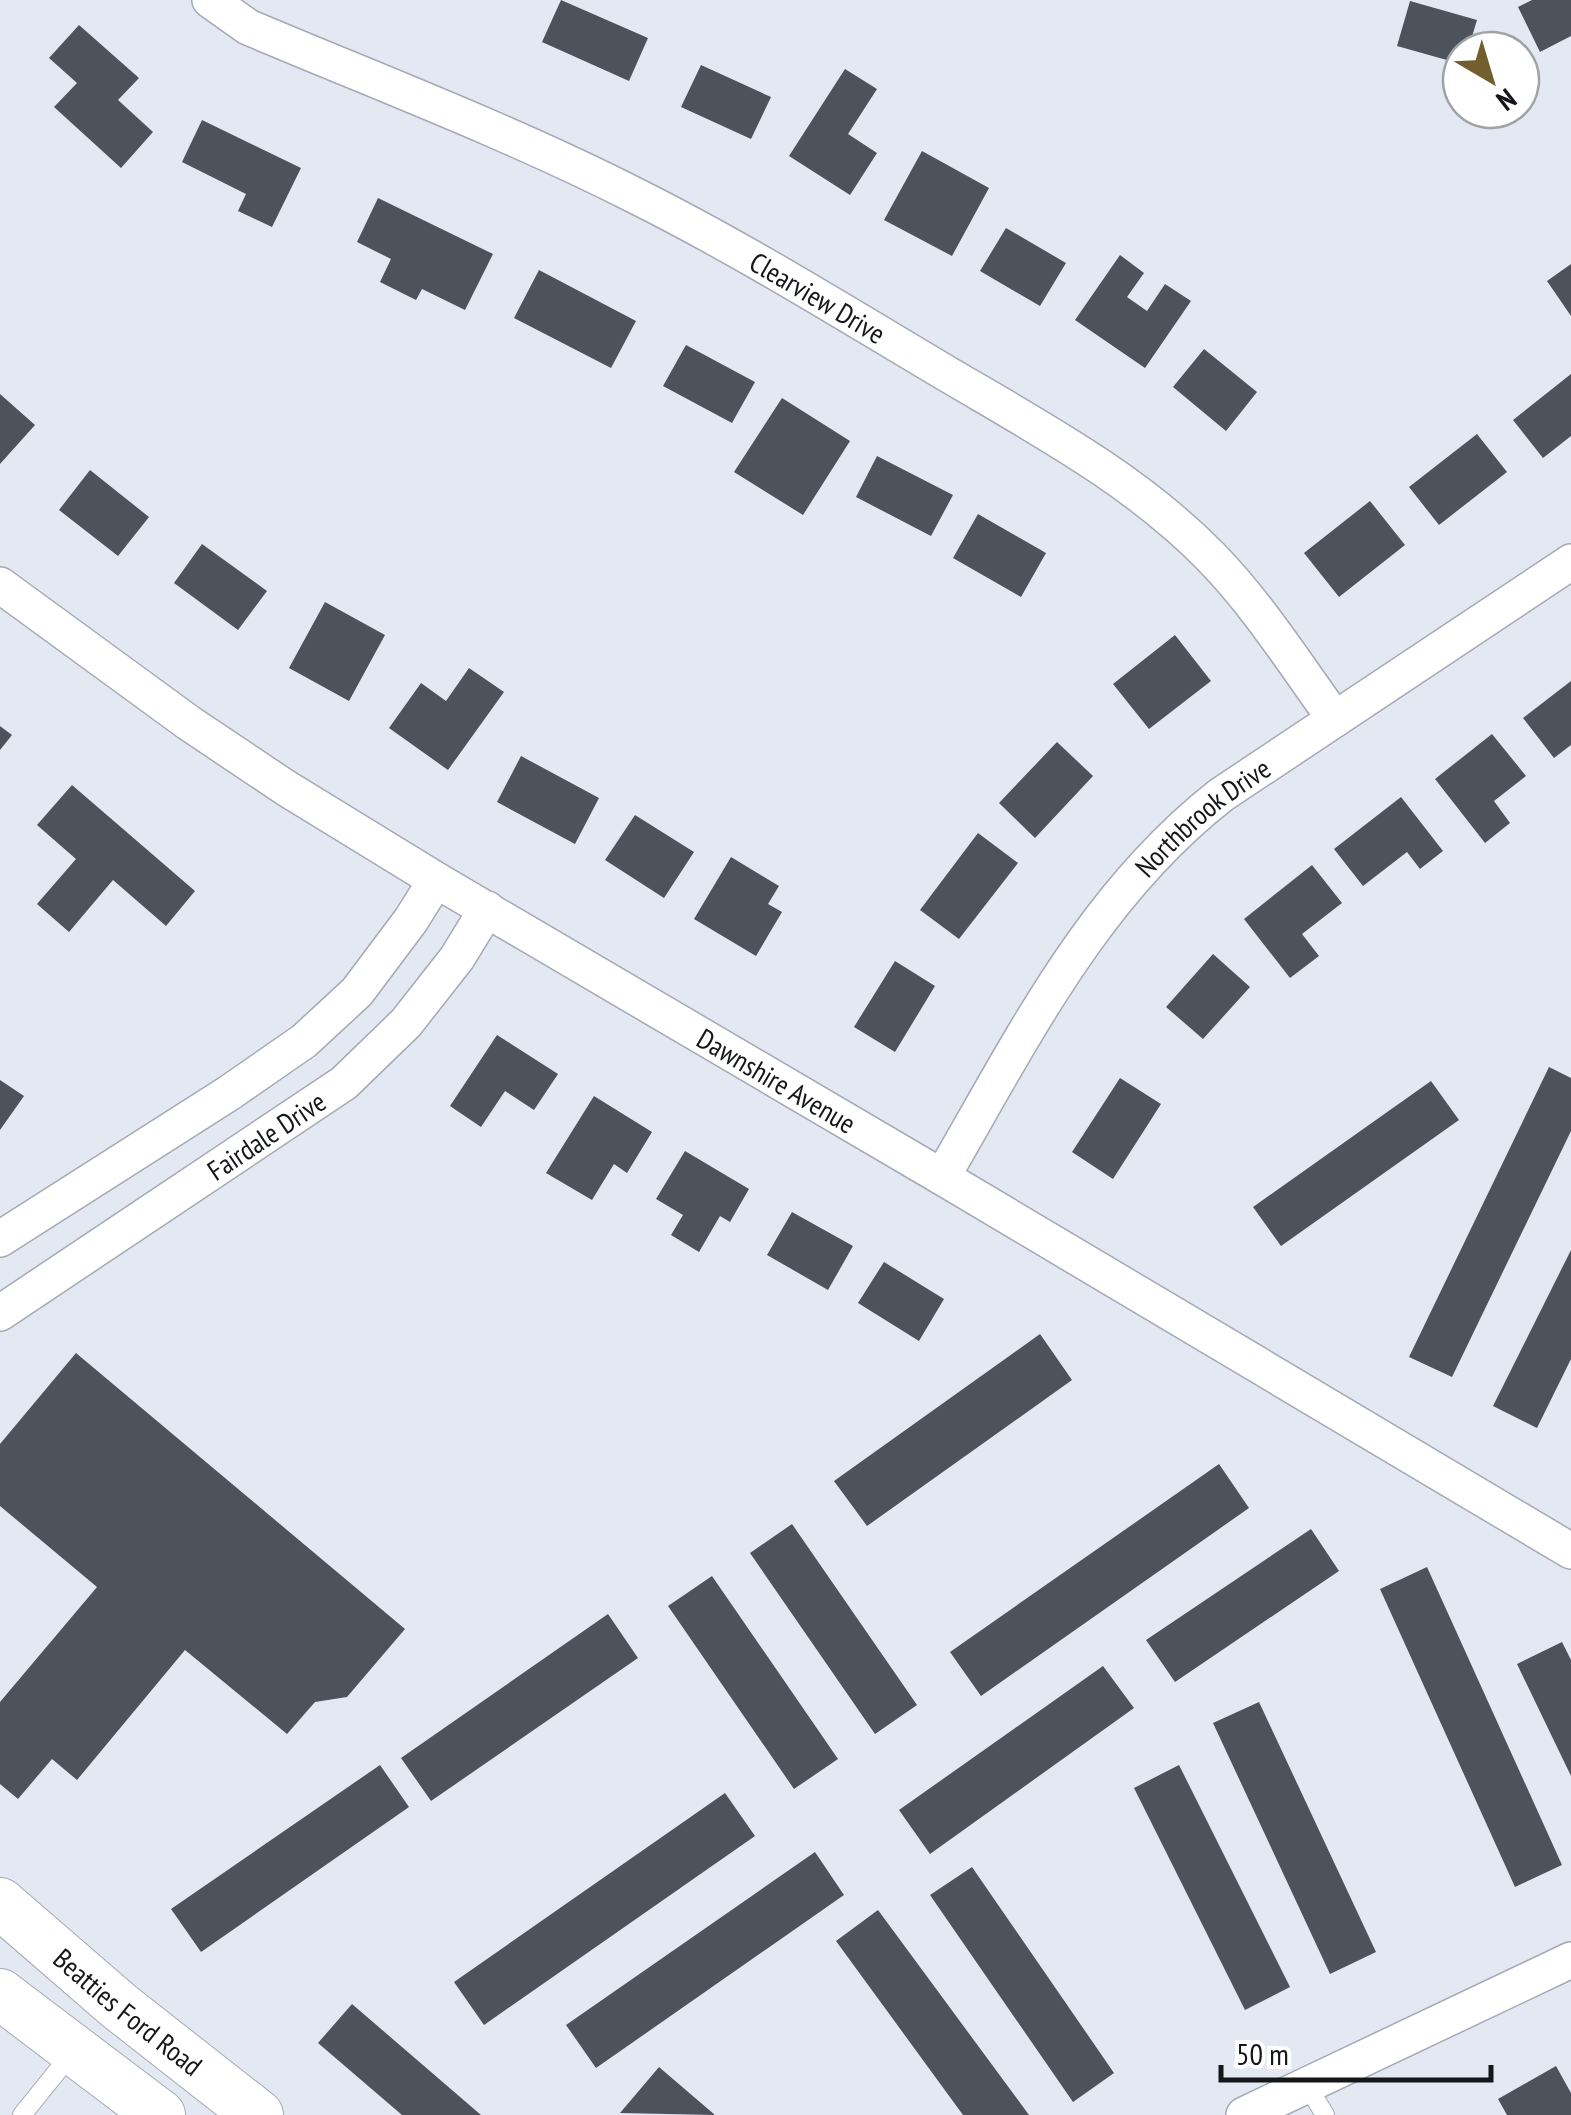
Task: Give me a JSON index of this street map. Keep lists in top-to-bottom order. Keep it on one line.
{"streets":{"main road":["Beatties Ford Road"],"street":["Clearview Drive","Northbrook Drive","Dawnshire Avenue","Fairdale Drive"]},"crossings":[["Clearview Drive","Northbrook Drive"],["Northbrook Drive","Dawnshire Avenue"],["Dawnshire Avenue","Fairdale Drive"]],"scale_bar":"50 m","north":"bottom right"}
